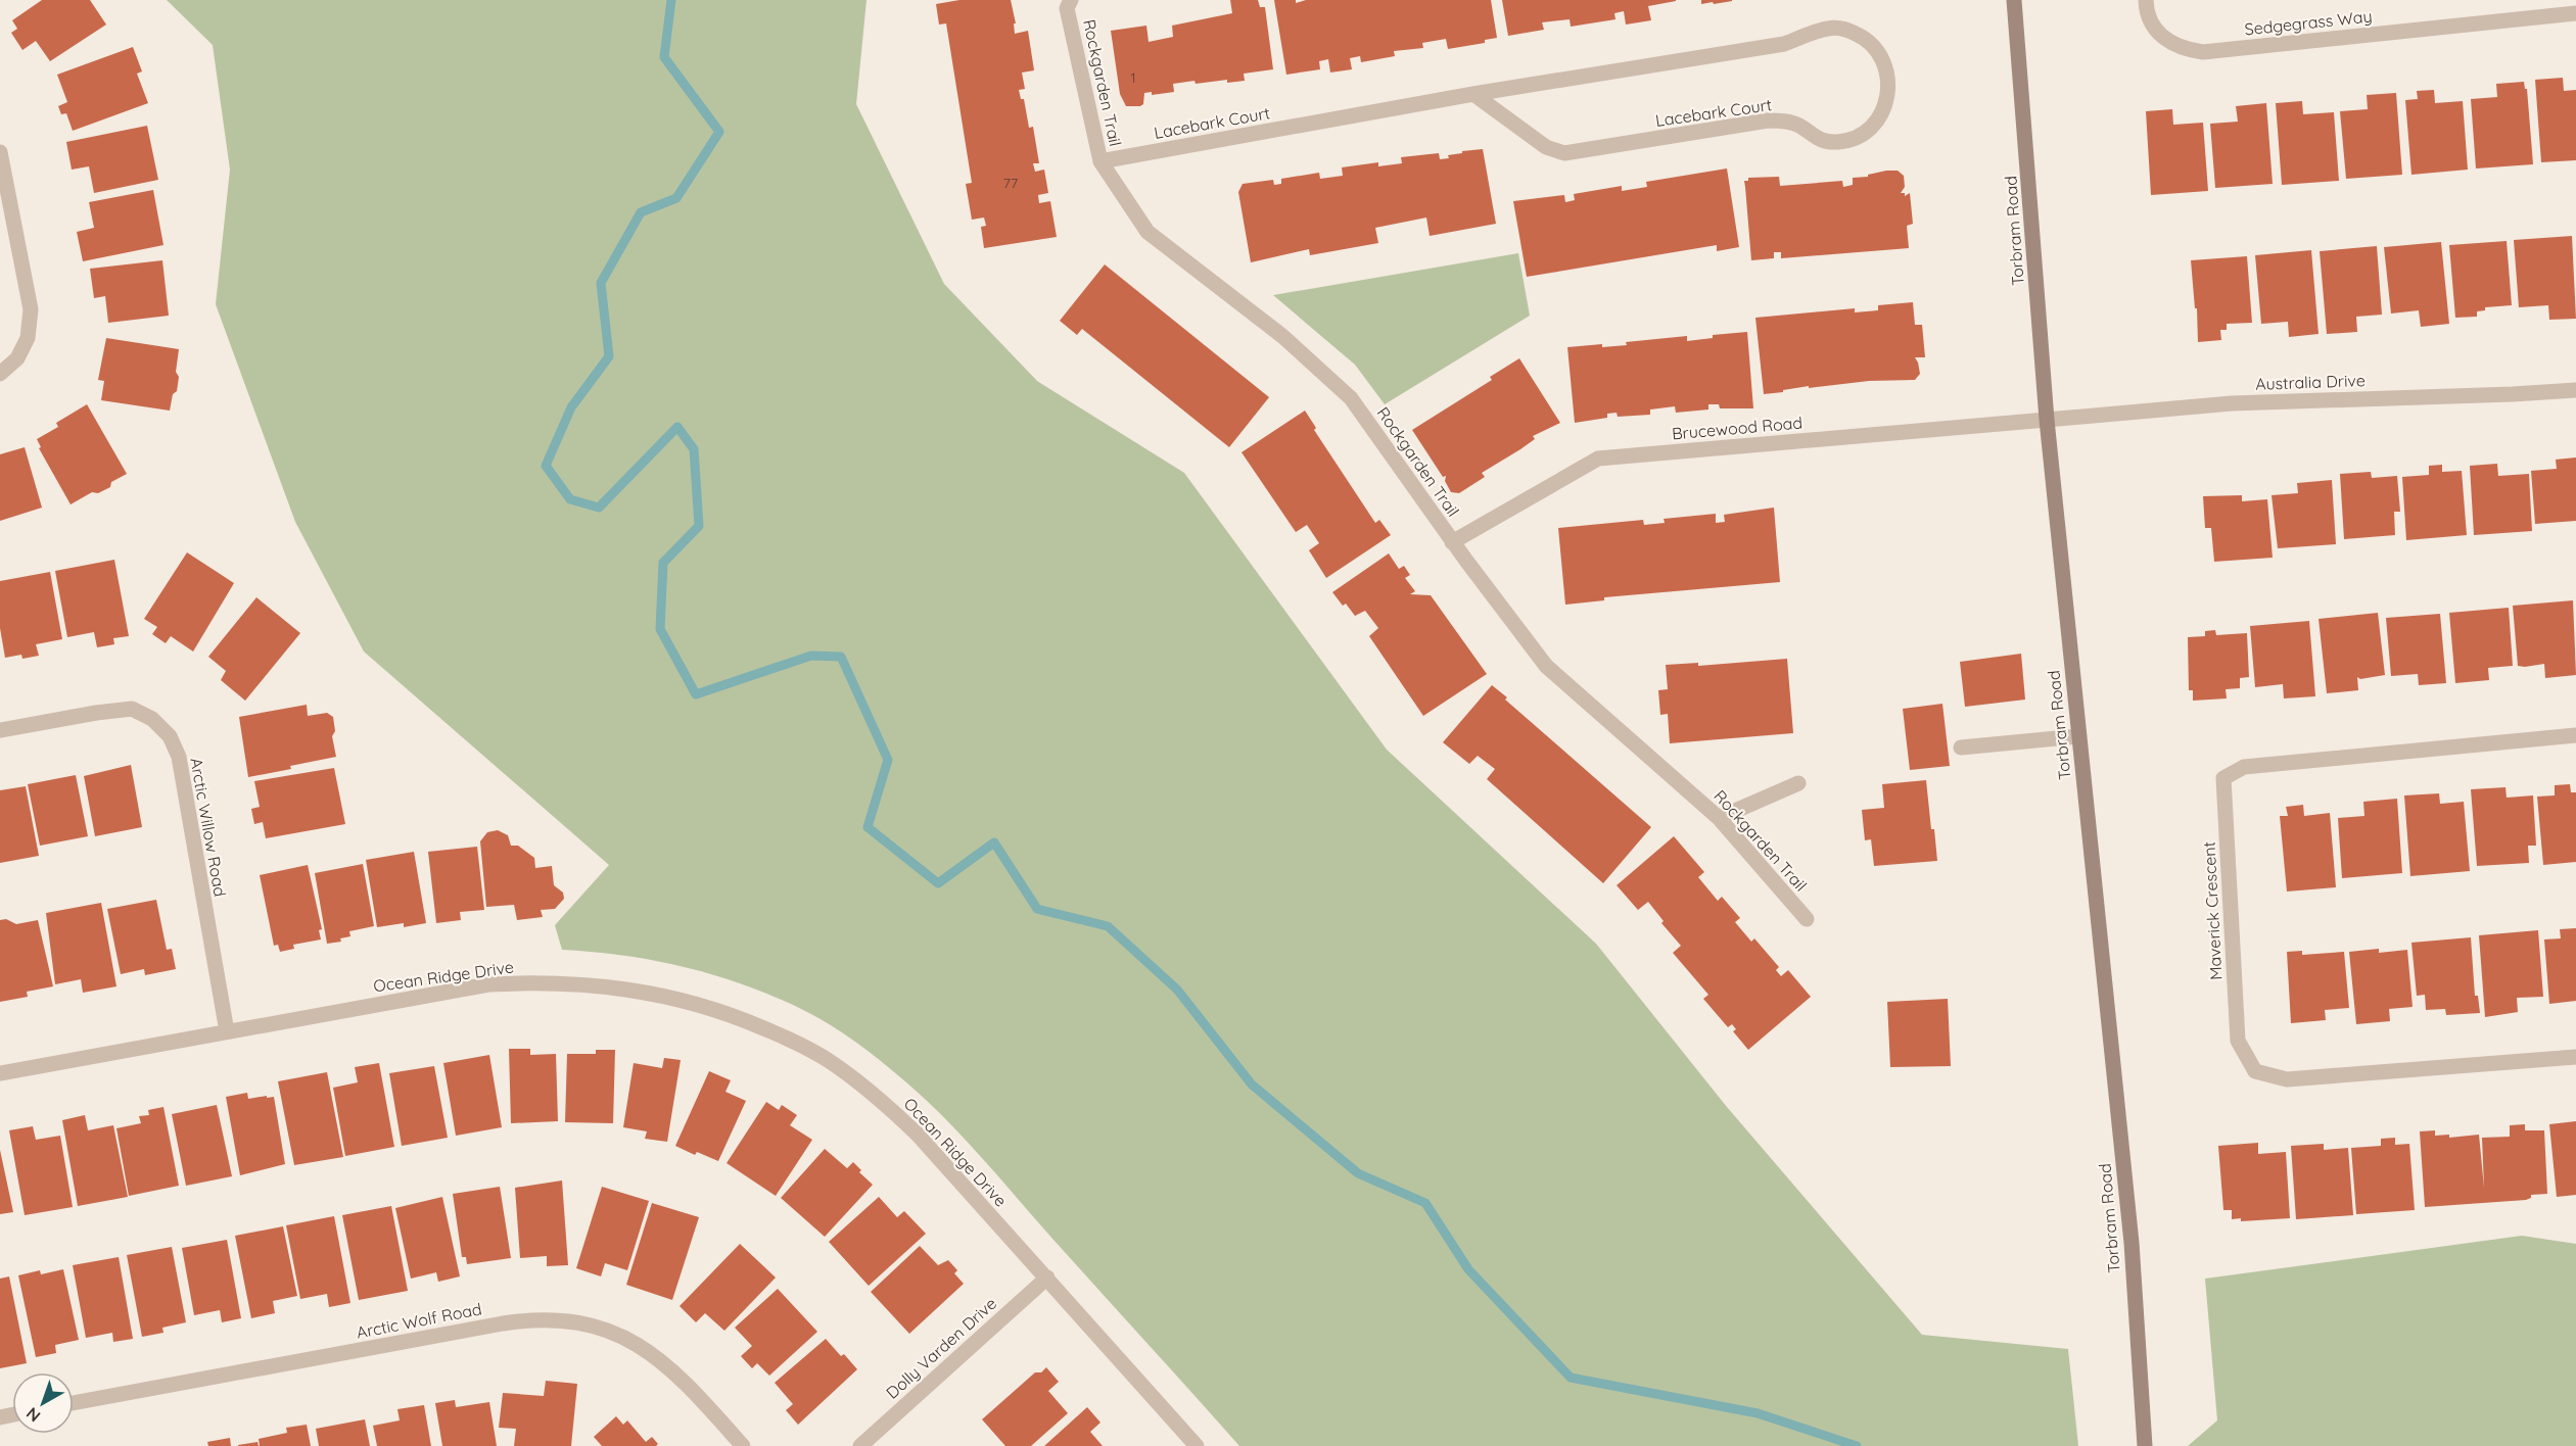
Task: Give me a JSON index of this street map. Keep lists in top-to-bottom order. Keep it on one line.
{"streets":{"main road":["Torbram Road"],"street":["Sedgegrass Way","Rockgarden Trail","Lacebark Court","Australia Drive","Brucewood Road","Arctic Willow Road","Maverick Crescent","Ocean Ridge Drive","Arctic Wolf Road","Dolly Varden Drive"]},"crossings":[["Rockgarden Trail","Lacebark Court"],["Rockgarden Trail","Brucewood Road"],["Torbram Road","Australia Drive"],["Torbram Road","Brucewood Road"],["Australia Drive","Brucewood Road"],["Arctic Willow Road","Ocean Ridge Drive"],["Ocean Ridge Drive","Dolly Varden Drive"]],"house_numbers":["1","77"],"north":"bottom left"}
